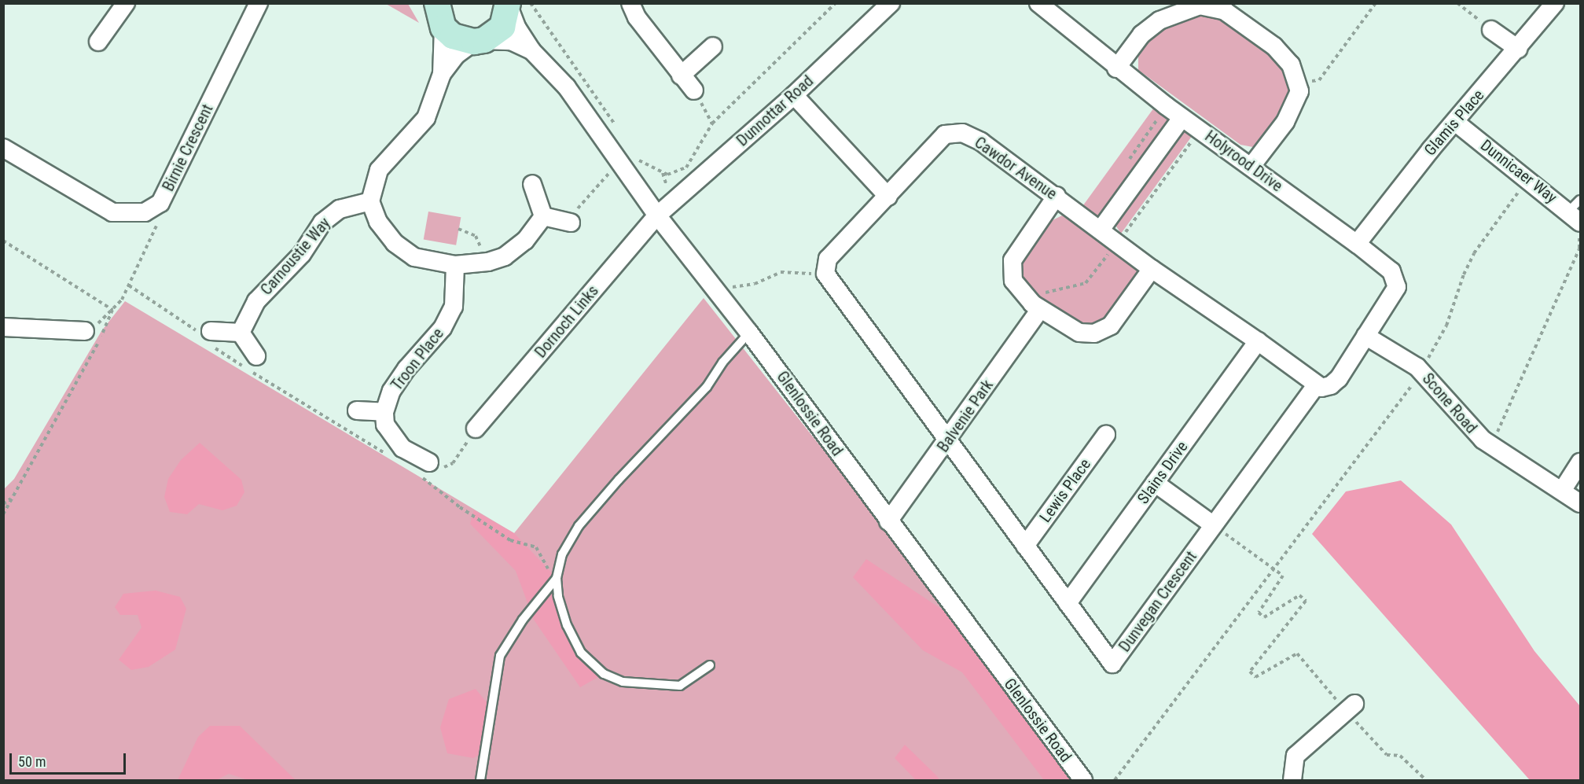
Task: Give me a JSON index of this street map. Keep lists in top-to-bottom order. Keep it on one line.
{"streets":{"street":["Dunnottar Road","Glamis Place","Birnie Crescent","Holyrood Drive","Cawdor Avenue","Dunnicaer Way","Carnoustie Way","Dornoch Links","Troon Place","Scone Road","Glenlossie Road","Balvenie Park","Slains Drive","Lewis Place","Dunvegan Crescent"]},"crossings":[["Dunnottar Road","Dornoch Links"],["Dunnottar Road","Glenlossie Road"],["Glamis Place","Holyrood Drive"],["Glamis Place","Dunnicaer Way"],["Holyrood Drive","Scone Road"],["Cawdor Avenue","Slains Drive"],["Cawdor Avenue","Dunvegan Crescent"],["Dornoch Links","Glenlossie Road"],["Glenlossie Road","Balvenie Park"],["Balvenie Park","Dunvegan Crescent"],["Slains Drive","Dunvegan Crescent"],["Lewis Place","Dunvegan Crescent"]],"scale_bar":"50 m"}
